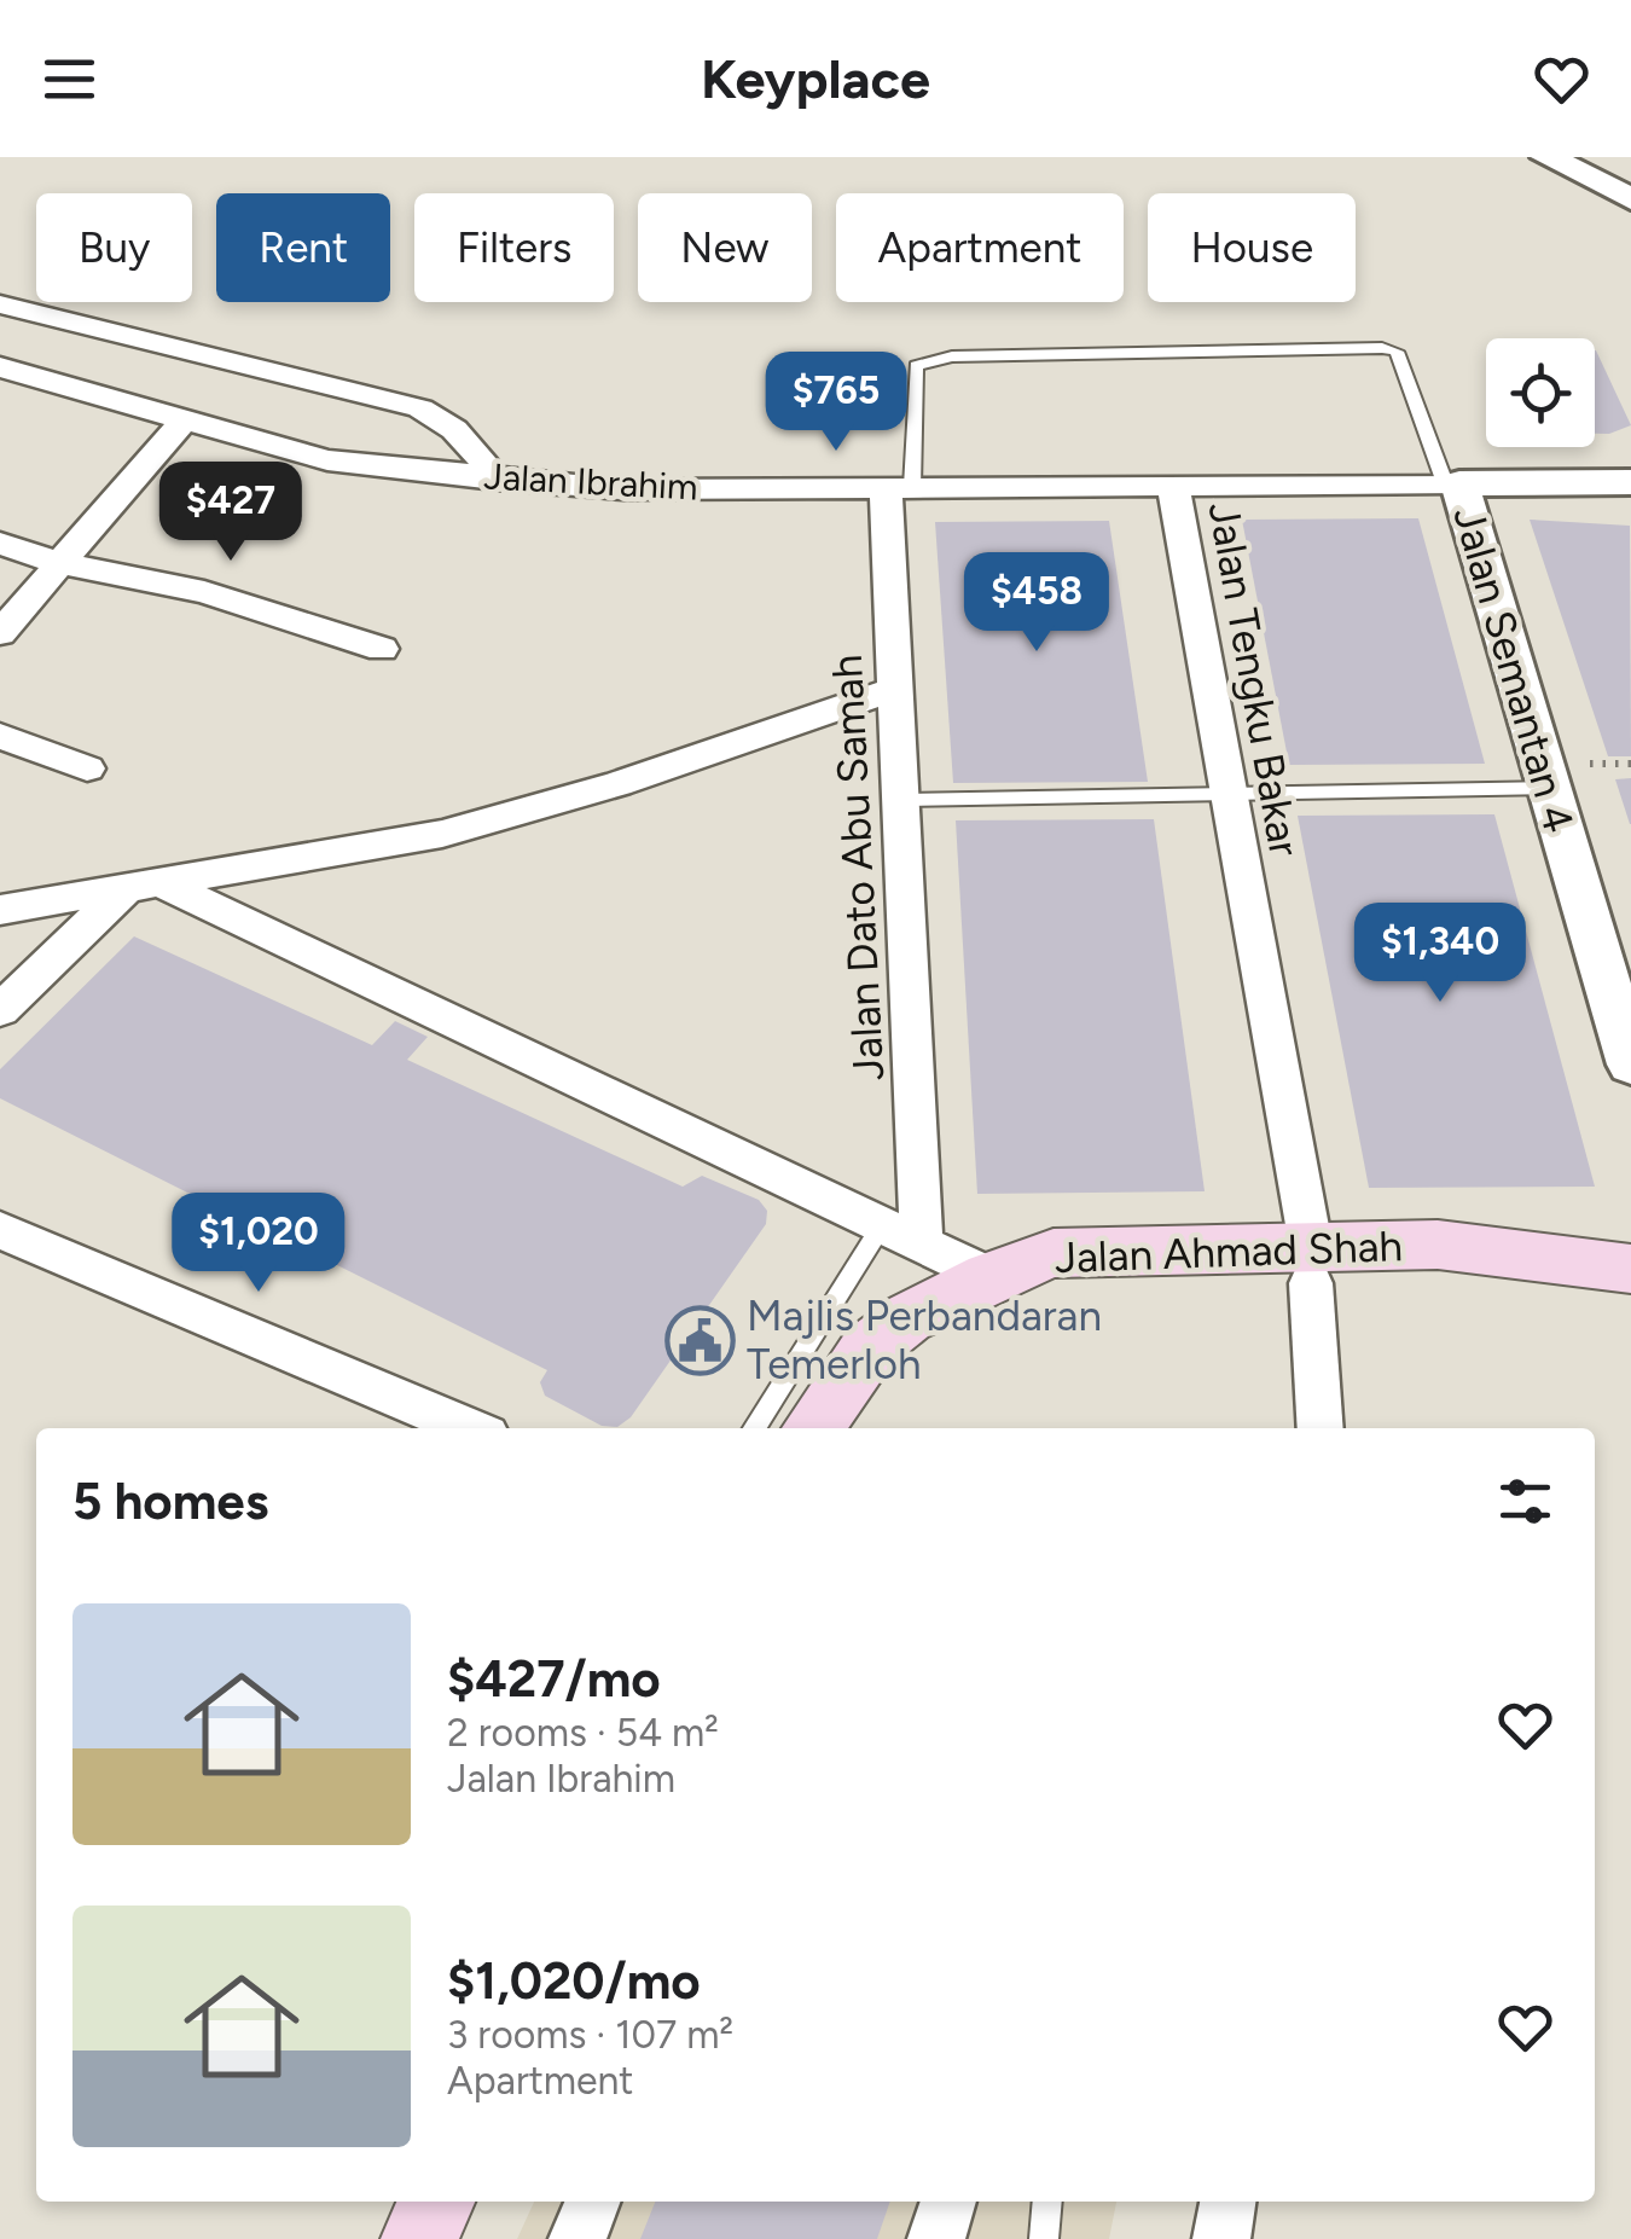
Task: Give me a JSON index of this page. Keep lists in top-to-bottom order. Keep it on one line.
{"streets":{"main road":["Jalan Ahmad Shah"],"street":["Jalan Ibrahim","Jalan Semantan 4","Jalan Tengku Bakar","Jalan Dato Abu Samah"]},"crossings":[["Jalan Ibrahim","Jalan Semantan 4"],["Jalan Ibrahim","Jalan Tengku Bakar"],["Jalan Ibrahim","Jalan Dato Abu Samah"],["Jalan Tengku Bakar","Jalan Ahmad Shah"]],"places":{"public building":["Majlis Perbandaran Temerloh"]},"page":{"header":"Keyplace","chip":["Buy","Rent","Filters","New","Apartment","House"],"price":["$765","$427","$458","$1,340","$1,020"],"heading":"5 homes","list":[{"name":"$427/mo","note":"2 rooms · 54 m² · Jalan Ibrahim"},{"name":"$1,020/mo","note":"3 rooms · 107 m² · Apartment"}]}}
